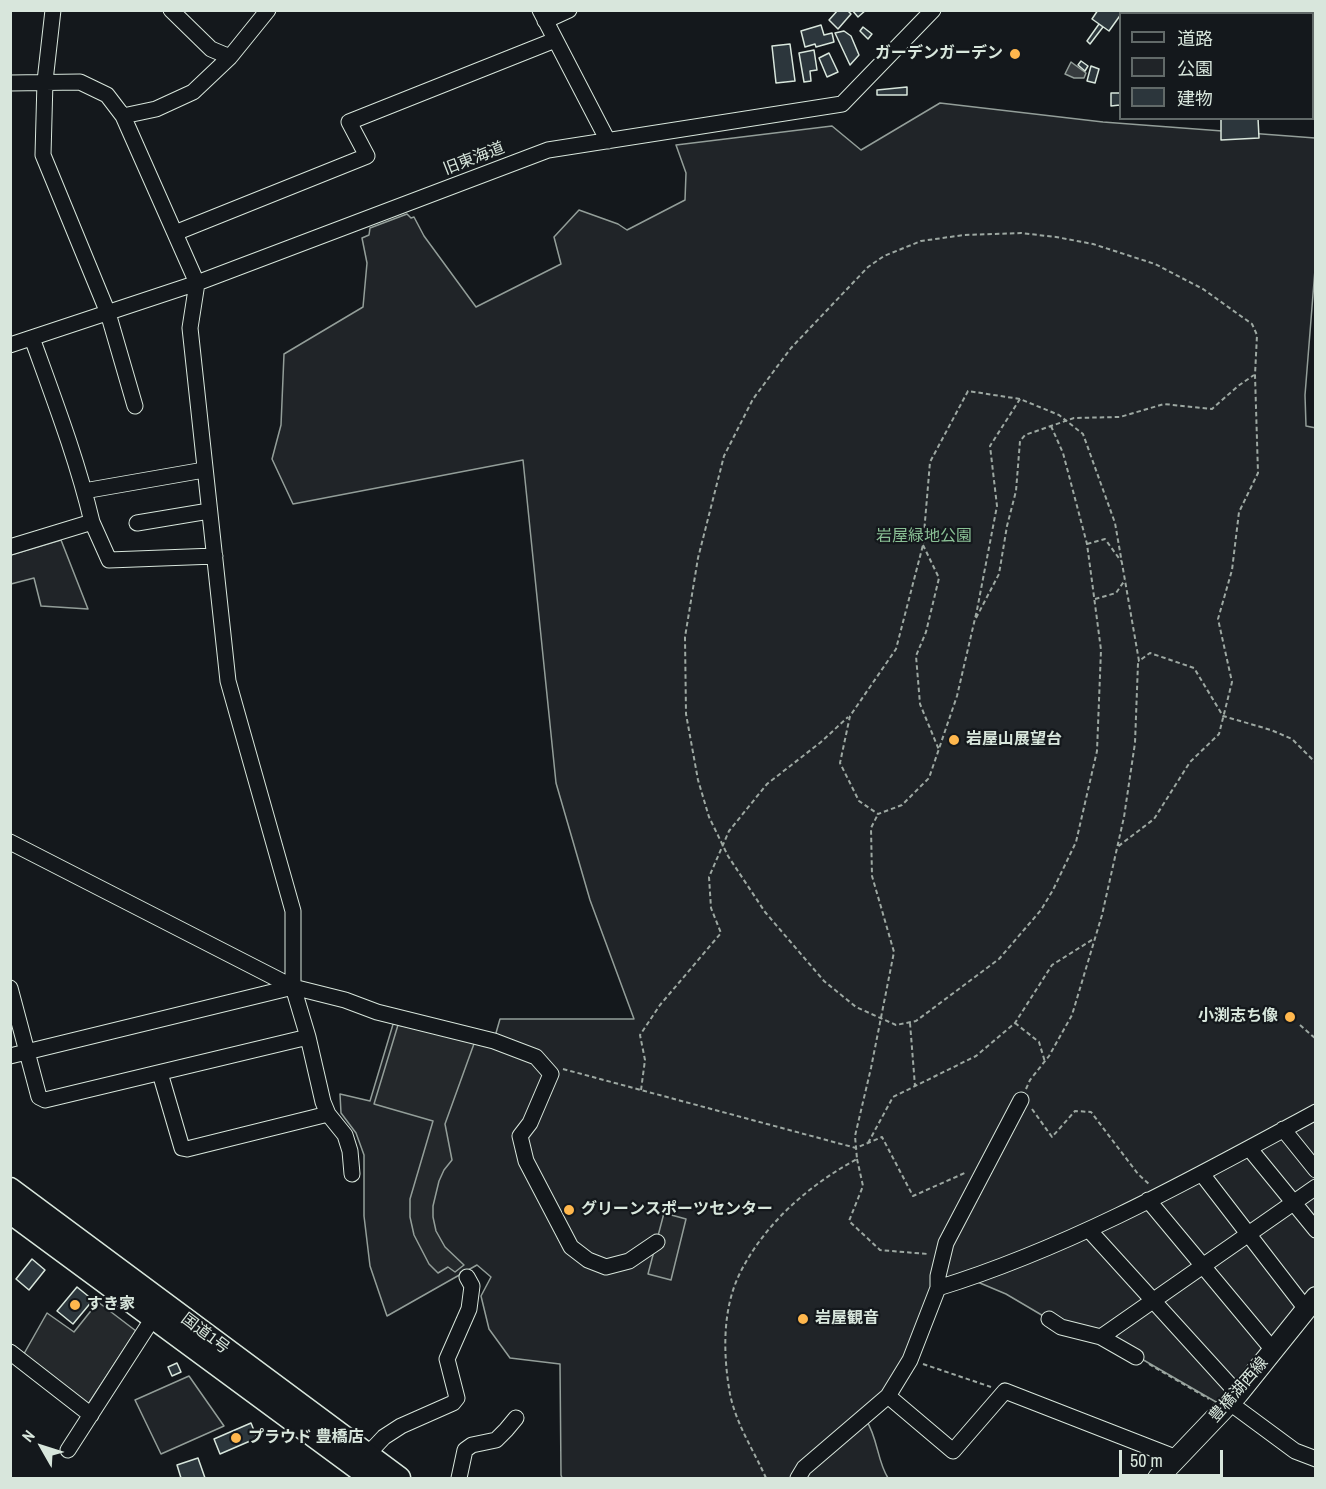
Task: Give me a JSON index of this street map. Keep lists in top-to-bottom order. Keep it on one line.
{"streets":{"highway":["国道1号"],"main road":["豊橋湖西線"],"street":["旧東海道"]},"parks":["岩屋緑地公園"],"places":["ガーデンガーデン","岩屋山展望台","小渕志ち像","グリーンスポーツセンター","すき家","岩屋観音","プラウド 豊橋店"],"legend":["道路","公園","建物"],"scale_bar":"50 m","north":"top left"}
